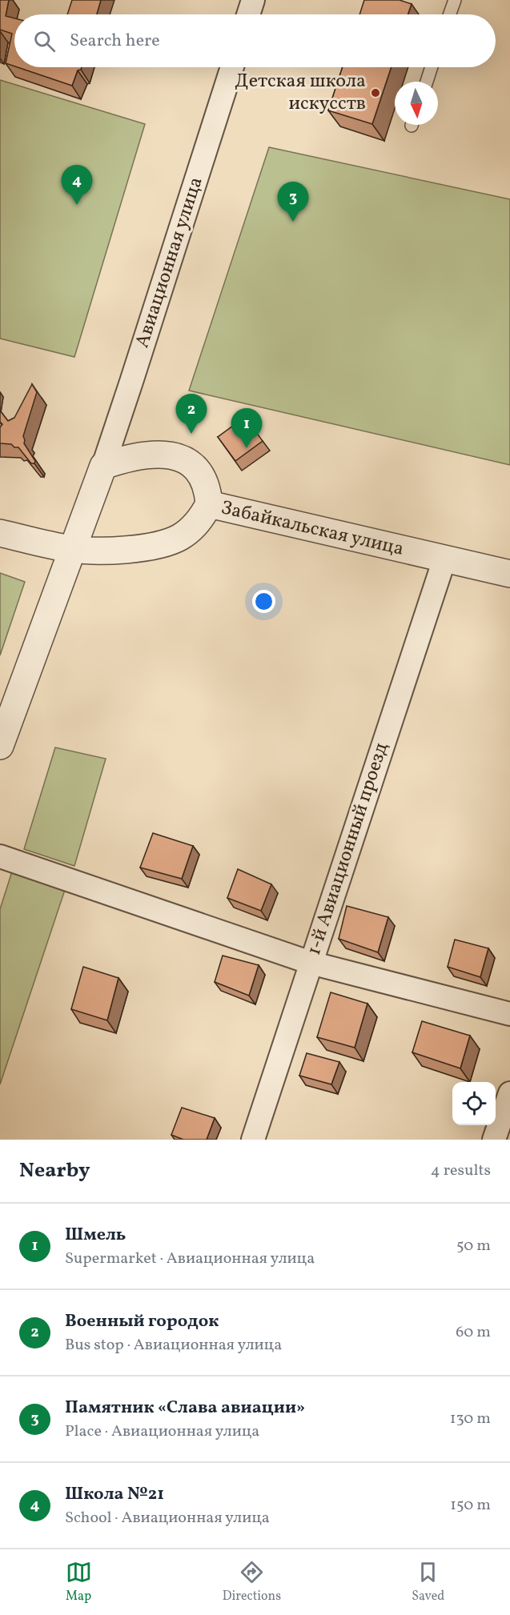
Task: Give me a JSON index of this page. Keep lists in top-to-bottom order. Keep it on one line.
{"streets":{"street":["Авиационная улица","Забайкальская улица","1-й Авиационный проезд"]},"crossings":[["Авиационная улица","Забайкальская улица"],["Забайкальская улица","1-й Авиационный проезд"]],"places":["Детская школа искусств"],"north":"bottom","page":{"search":"Search here","pins":["4","3","2","1"],"heading":["Nearby","4 results"],"list":[{"mark":"1","name":"Шмель","note":"Supermarket · Авиационная улица","value":"50 m"},{"mark":"2","name":"Военный городок","note":"Bus stop · Авиационная улица","value":"60 m"},{"mark":"3","name":"Памятник «Слава авиации»","note":"Place · Авиационная улица","value":"130 m"},{"mark":"4","name":"Школа №21","note":"School · Авиационная улица","value":"150 m"}],"nav":["Map","Directions","Saved"]}}
